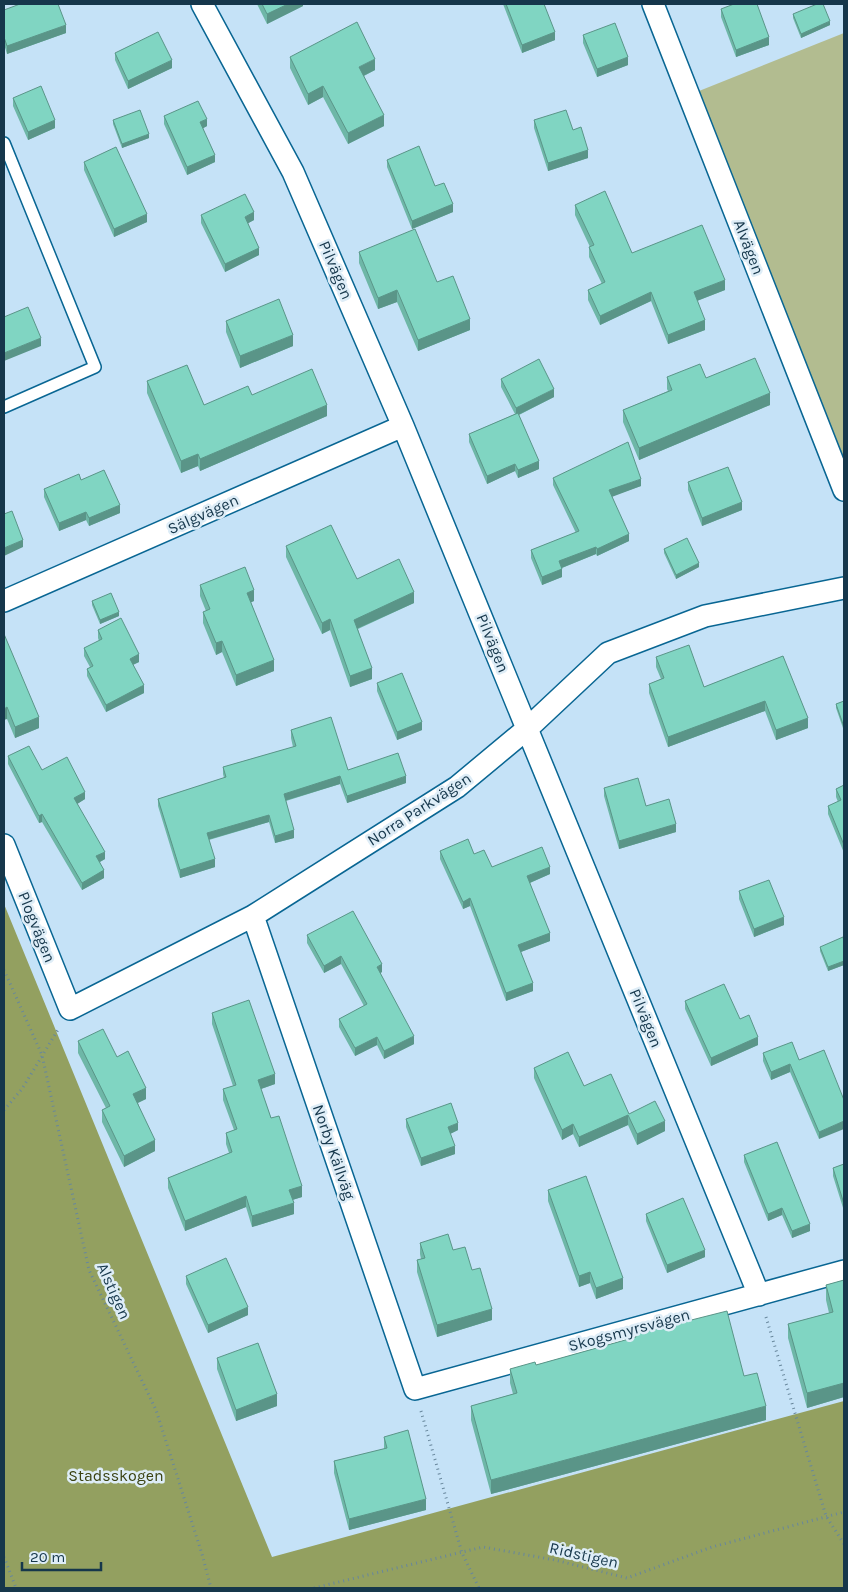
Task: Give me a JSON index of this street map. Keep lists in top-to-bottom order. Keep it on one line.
{"streets":{"street":["Alvägen","Pilvägen","Sälgvägen","Norra Parkvägen","Plogvägen","Norby Källväg","Skogsmyrsvägen"],"path":["Alstigen","Ridstigen"]},"crossings":[["Pilvägen","Sälgvägen"],["Pilvägen","Norra Parkvägen"],["Pilvägen","Skogsmyrsvägen"],["Norra Parkvägen","Plogvägen"],["Norra Parkvägen","Norby Källväg"],["Norby Källväg","Skogsmyrsvägen"]],"parks":["Stadsskogen"],"scale_bar":"20 m"}
